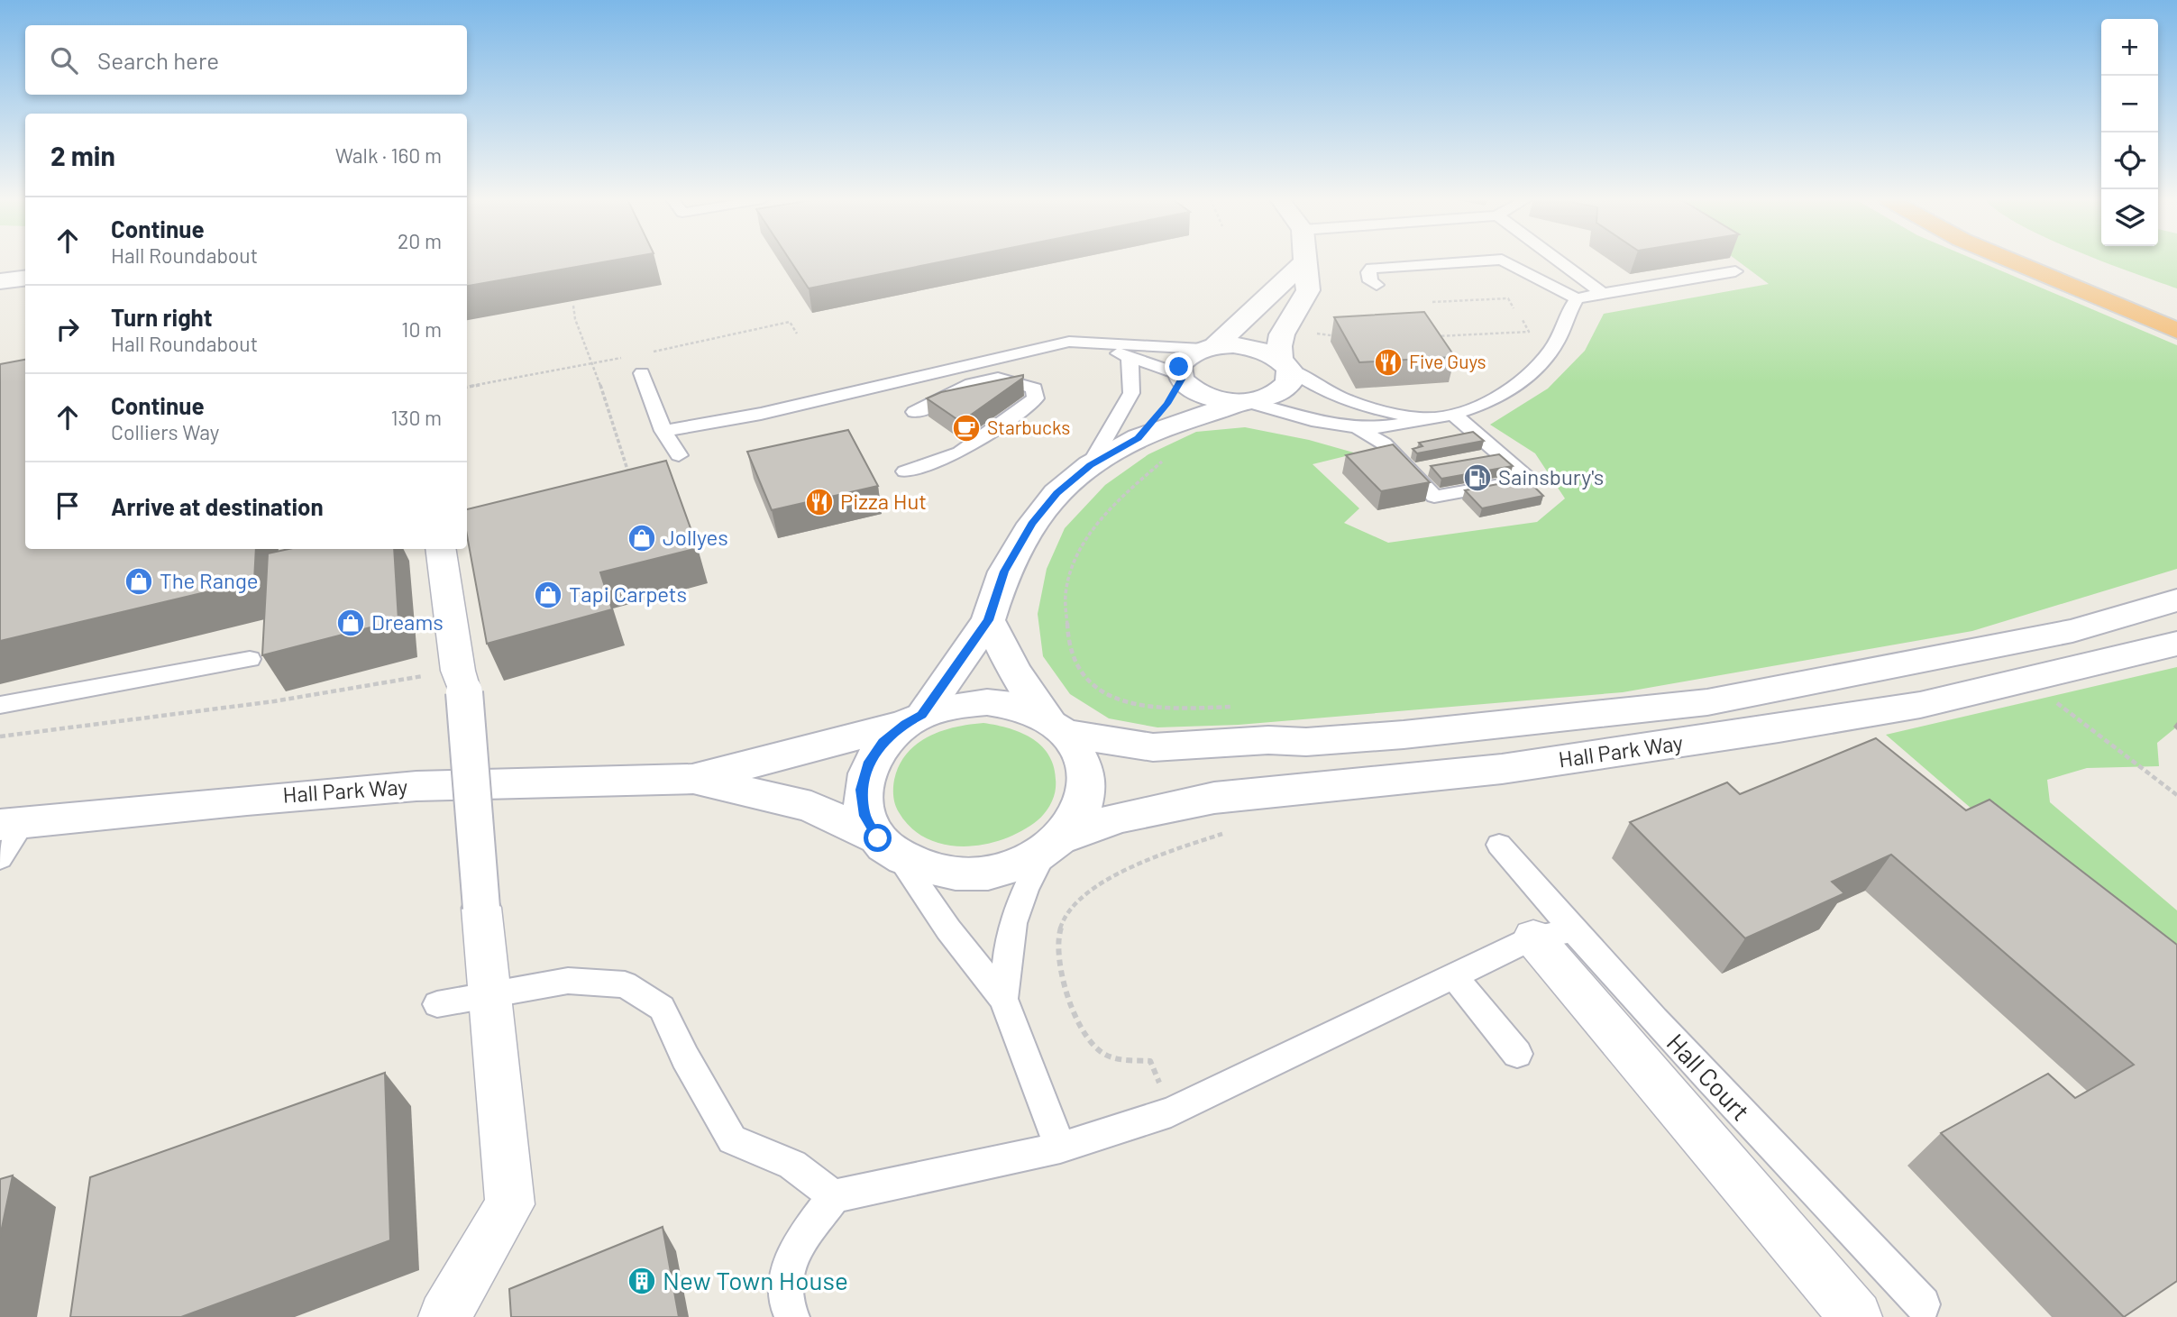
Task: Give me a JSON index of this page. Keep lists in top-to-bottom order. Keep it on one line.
{"streets":{"main road":["Hall Park Way"],"lane":["Hall Court"]},"places":{"restaurant":["Five Guys","Pizza Hut"],"cafe":["Starbucks"],"fuel station":["Sainsbury's"],"shop":["Jollyes","The Range","Tapi Carpets","Dreams"],"building":["New Town House"]},"page":{"map_buttons":["+","−"],"search":"Search here","heading":["2 min","Walk · 160 m"],"list":[["Continue","Hall Roundabout","20 m"],["Turn right","Hall Roundabout","10 m"],["Continue","Colliers Way","130 m"],"Arrive at destination"]}}
